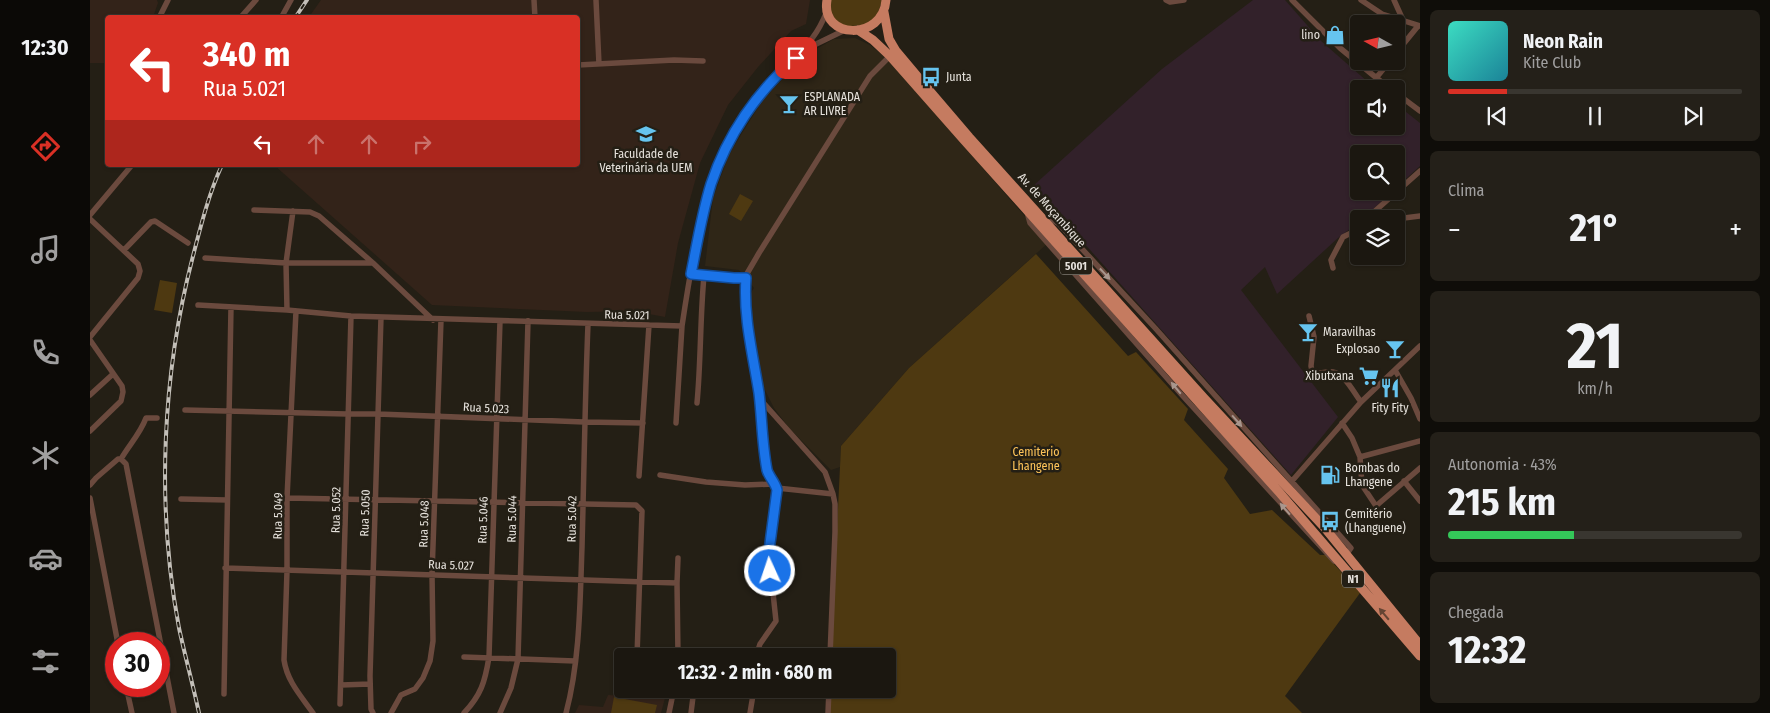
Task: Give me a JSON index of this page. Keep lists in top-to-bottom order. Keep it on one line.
{"streets":{"highway":["Av. de Moçambique","5001","N1"],"street":["Rua 5.021","Rua 5.023","Rua 5.052","Rua 5.050","Rua 5.049","Rua 5.044","Rua 5.042","Rua 5.046","Rua 5.048","Rua 5.027"]},"crossings":[["Av. de Moçambique","N1"],["Rua 5.021","Rua 5.052"],["Rua 5.021","Rua 5.050"],["Rua 5.021","Rua 5.049"],["Rua 5.021","Rua 5.044"],["Rua 5.021","Rua 5.042"],["Rua 5.021","Rua 5.046"],["Rua 5.021","Rua 5.048"],["Rua 5.023","Rua 5.052"],["Rua 5.023","Rua 5.050"],["Rua 5.023","Rua 5.049"],["Rua 5.023","Rua 5.044"],["Rua 5.023","Rua 5.042"],["Rua 5.023","Rua 5.046"],["Rua 5.023","Rua 5.048"],["Rua 5.052","Rua 5.027"],["Rua 5.050","Rua 5.027"],["Rua 5.049","Rua 5.027"],["Rua 5.044","Rua 5.027"],["Rua 5.042","Rua 5.027"],["Rua 5.046","Rua 5.027"],["Rua 5.048","Rua 5.027"]],"parks":["Cemiterio Lhangene"],"places":{"shop":["lino"],"bus stop":["Junta","Cemitério (Lhanguene)"],"bar":["ESPLANADA AR LIVRE","Maravilhas","Explosao"],"school or university":["Faculdade de Veterinária da UEM"],"supermarket":["Xibutxana"],"restaurant":["Fity Fity"],"fuel station":["Bombas do Lhangene"]},"north":"left","page":{"tabs":"12:30","turn":["340 m","Rua 5.021"],"song":["Neon Rain","Kite Club"],"tile":["Clima",["21","km/h"],["Autonomia · 43%","215 km"],["Chegada","12:32"]],"heat":["−","21°","+"],"limit":"30","trip":"12:32 · 2 min · 680 m"}}
